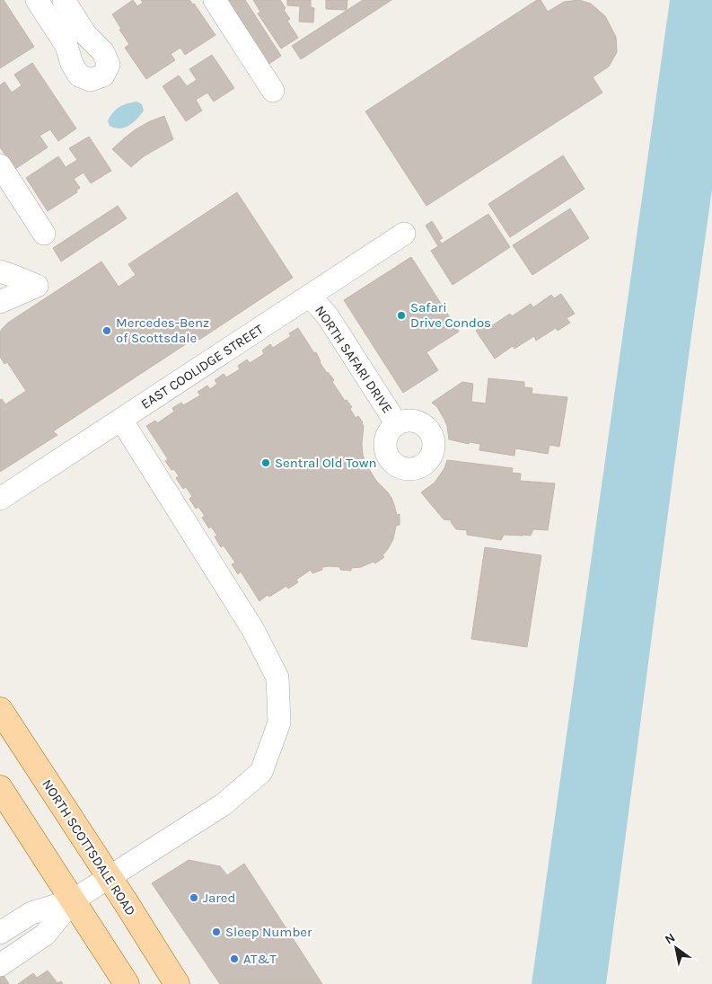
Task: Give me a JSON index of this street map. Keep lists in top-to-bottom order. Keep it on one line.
{"streets":{"main road":["NORTH SCOTTSDALE ROAD"],"street":["NORTH SAFARI DRIVE","EAST COOLIDGE STREET"]},"crossings":[["NORTH SAFARI DRIVE","EAST COOLIDGE STREET"]],"places":["Safari Drive Condos","Mercedes-Benz of Scottsdale","Sentral Old Town","Jared","Sleep Number","AT&T"],"north":"top left"}
